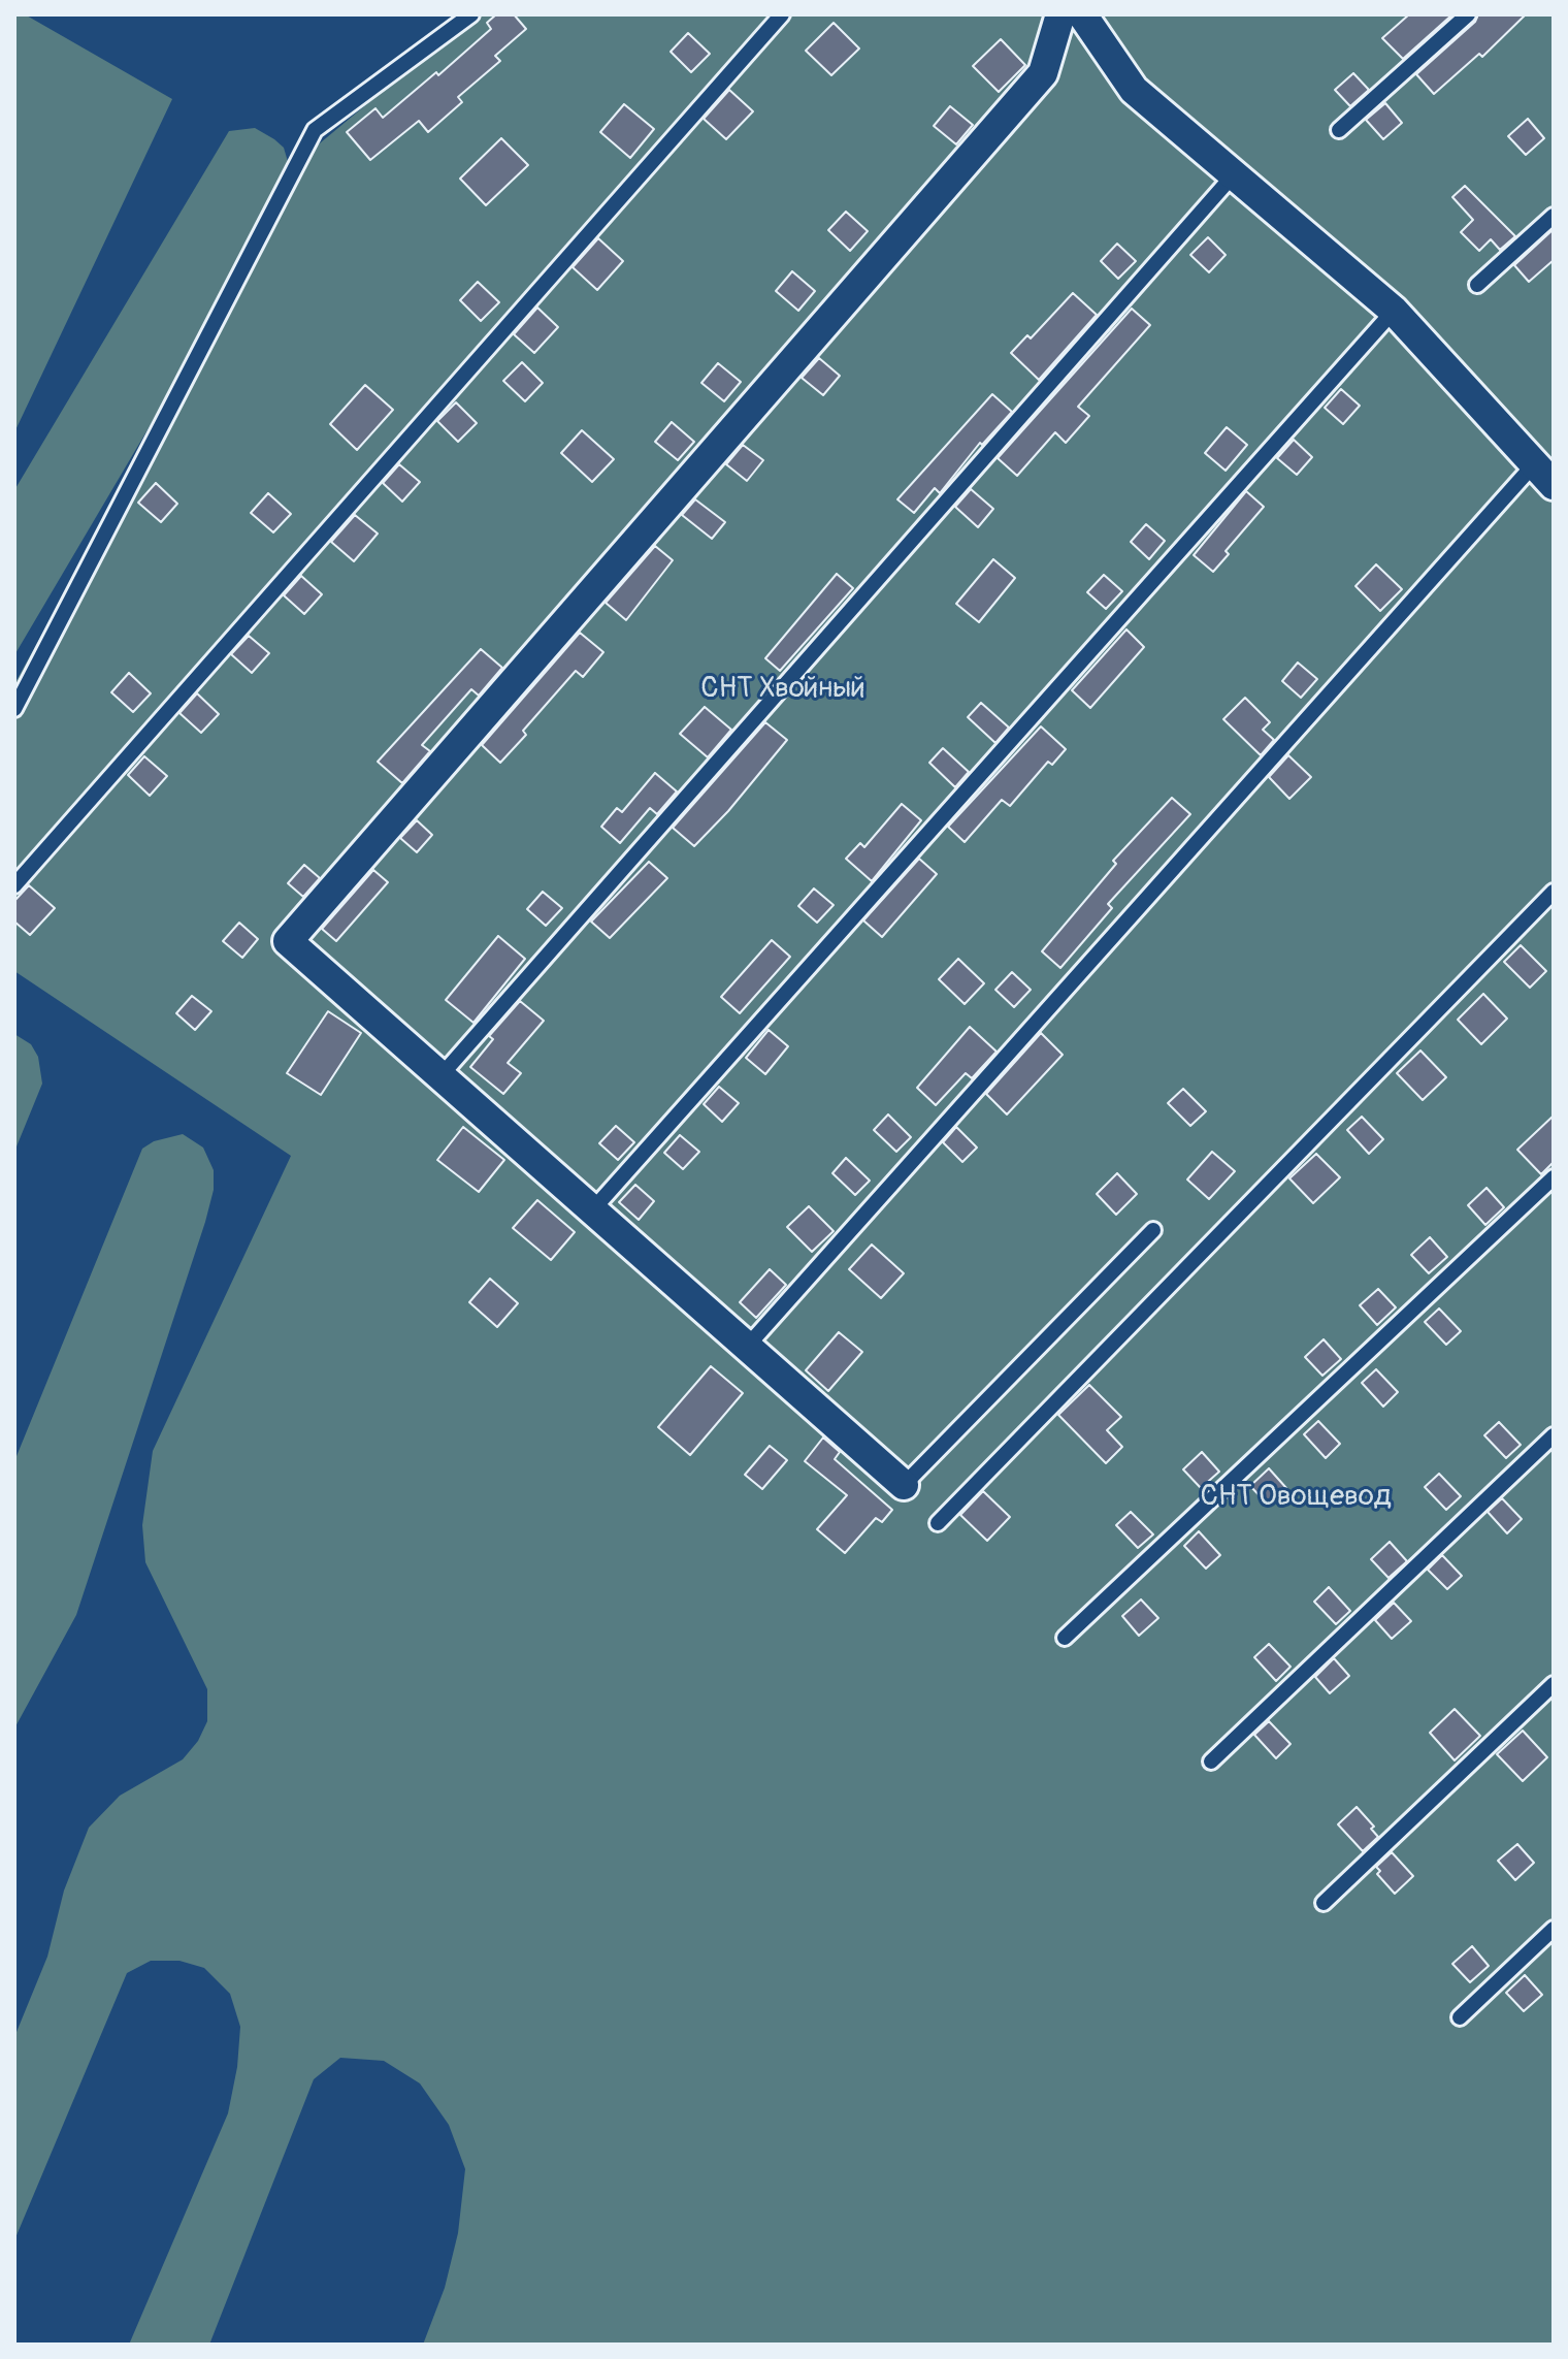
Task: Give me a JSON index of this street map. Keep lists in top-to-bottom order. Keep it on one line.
{"parks":["СНТ Хвойный","СНТ Овощевод"]}
